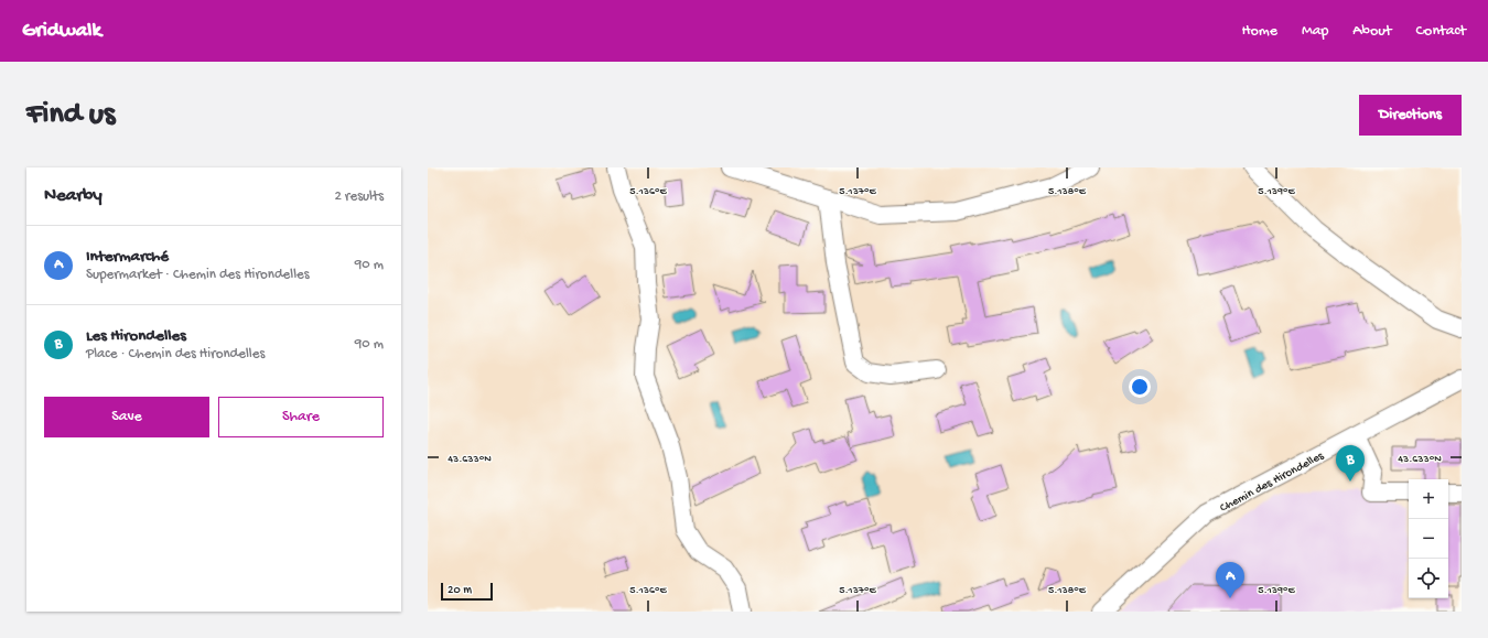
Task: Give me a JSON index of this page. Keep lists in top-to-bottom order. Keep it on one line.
{"streets":{"street":["Chemin des Hirondelles"]},"scale_bar":"20 m","page":{"header":"Gridwalk","nav":["Home","Map","About","Contact"],"buttons":["Directions",["Save","Share"]],"title":"Find us","heading":["Nearby","2 results"],"list":[{"mark":"A","name":"Intermarché","note":"Supermarket · Chemin des Hirondelles","value":"90 m"},{"mark":"B","name":"Les Hirondelles","note":"Place · Chemin des Hirondelles","value":"90 m"}],"pins":["B","A"],"map_buttons":["+","−"],"scale":"20 m"},"coordinates":["5.136°E","5.137°E","5.138°E","5.139°E","43.633°N"]}
